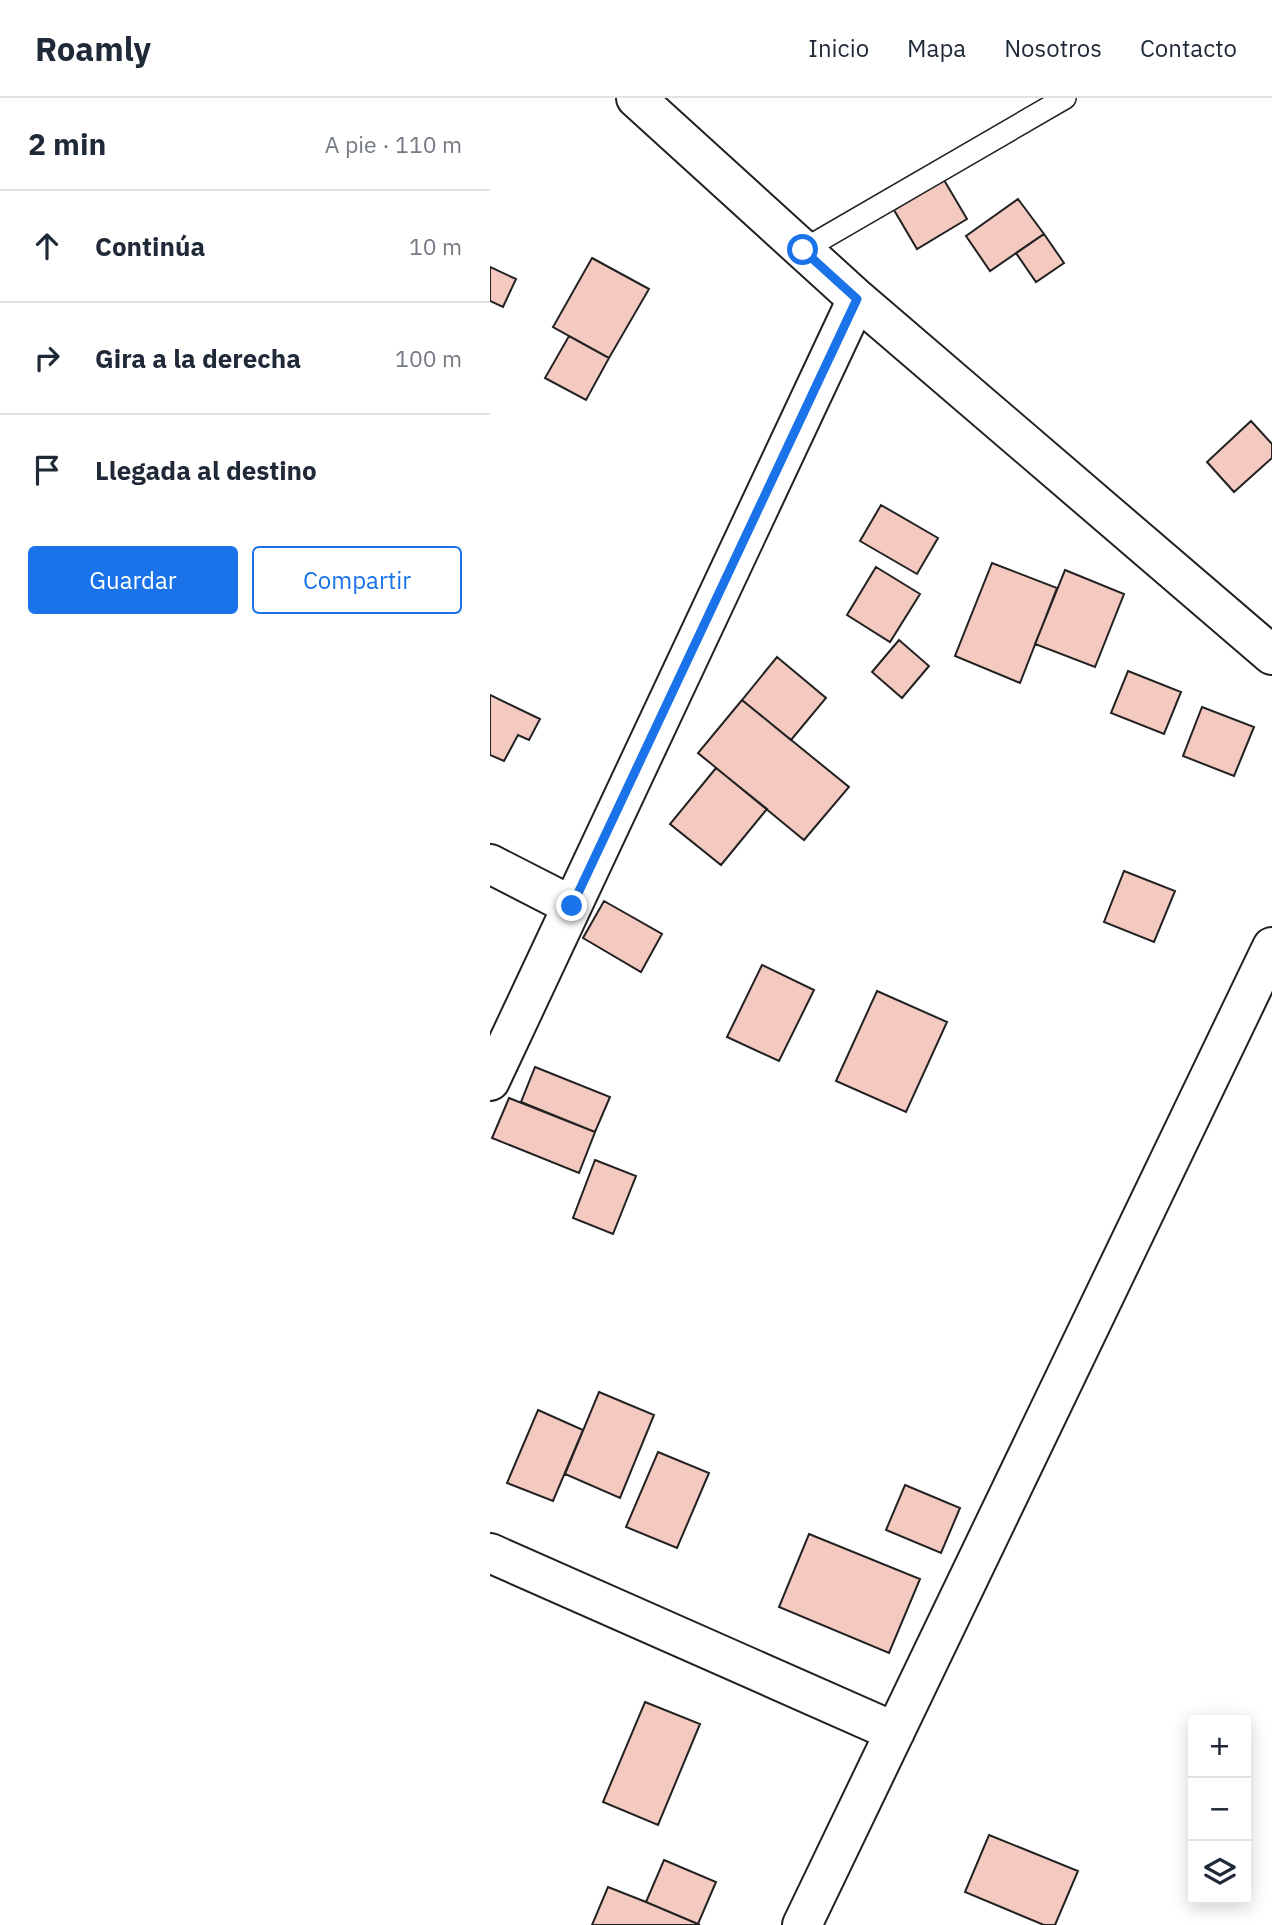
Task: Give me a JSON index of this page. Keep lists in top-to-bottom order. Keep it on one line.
{"page":{"header":"Roamly","nav":["Inicio","Mapa","Nosotros","Contacto"],"heading":["2 min","A pie · 110 m"],"list":[["Continúa","10 m"],["Gira a la derecha","100 m"],"Llegada al destino"],"buttons":["Guardar","Compartir"],"map_buttons":["+","−"]}}
